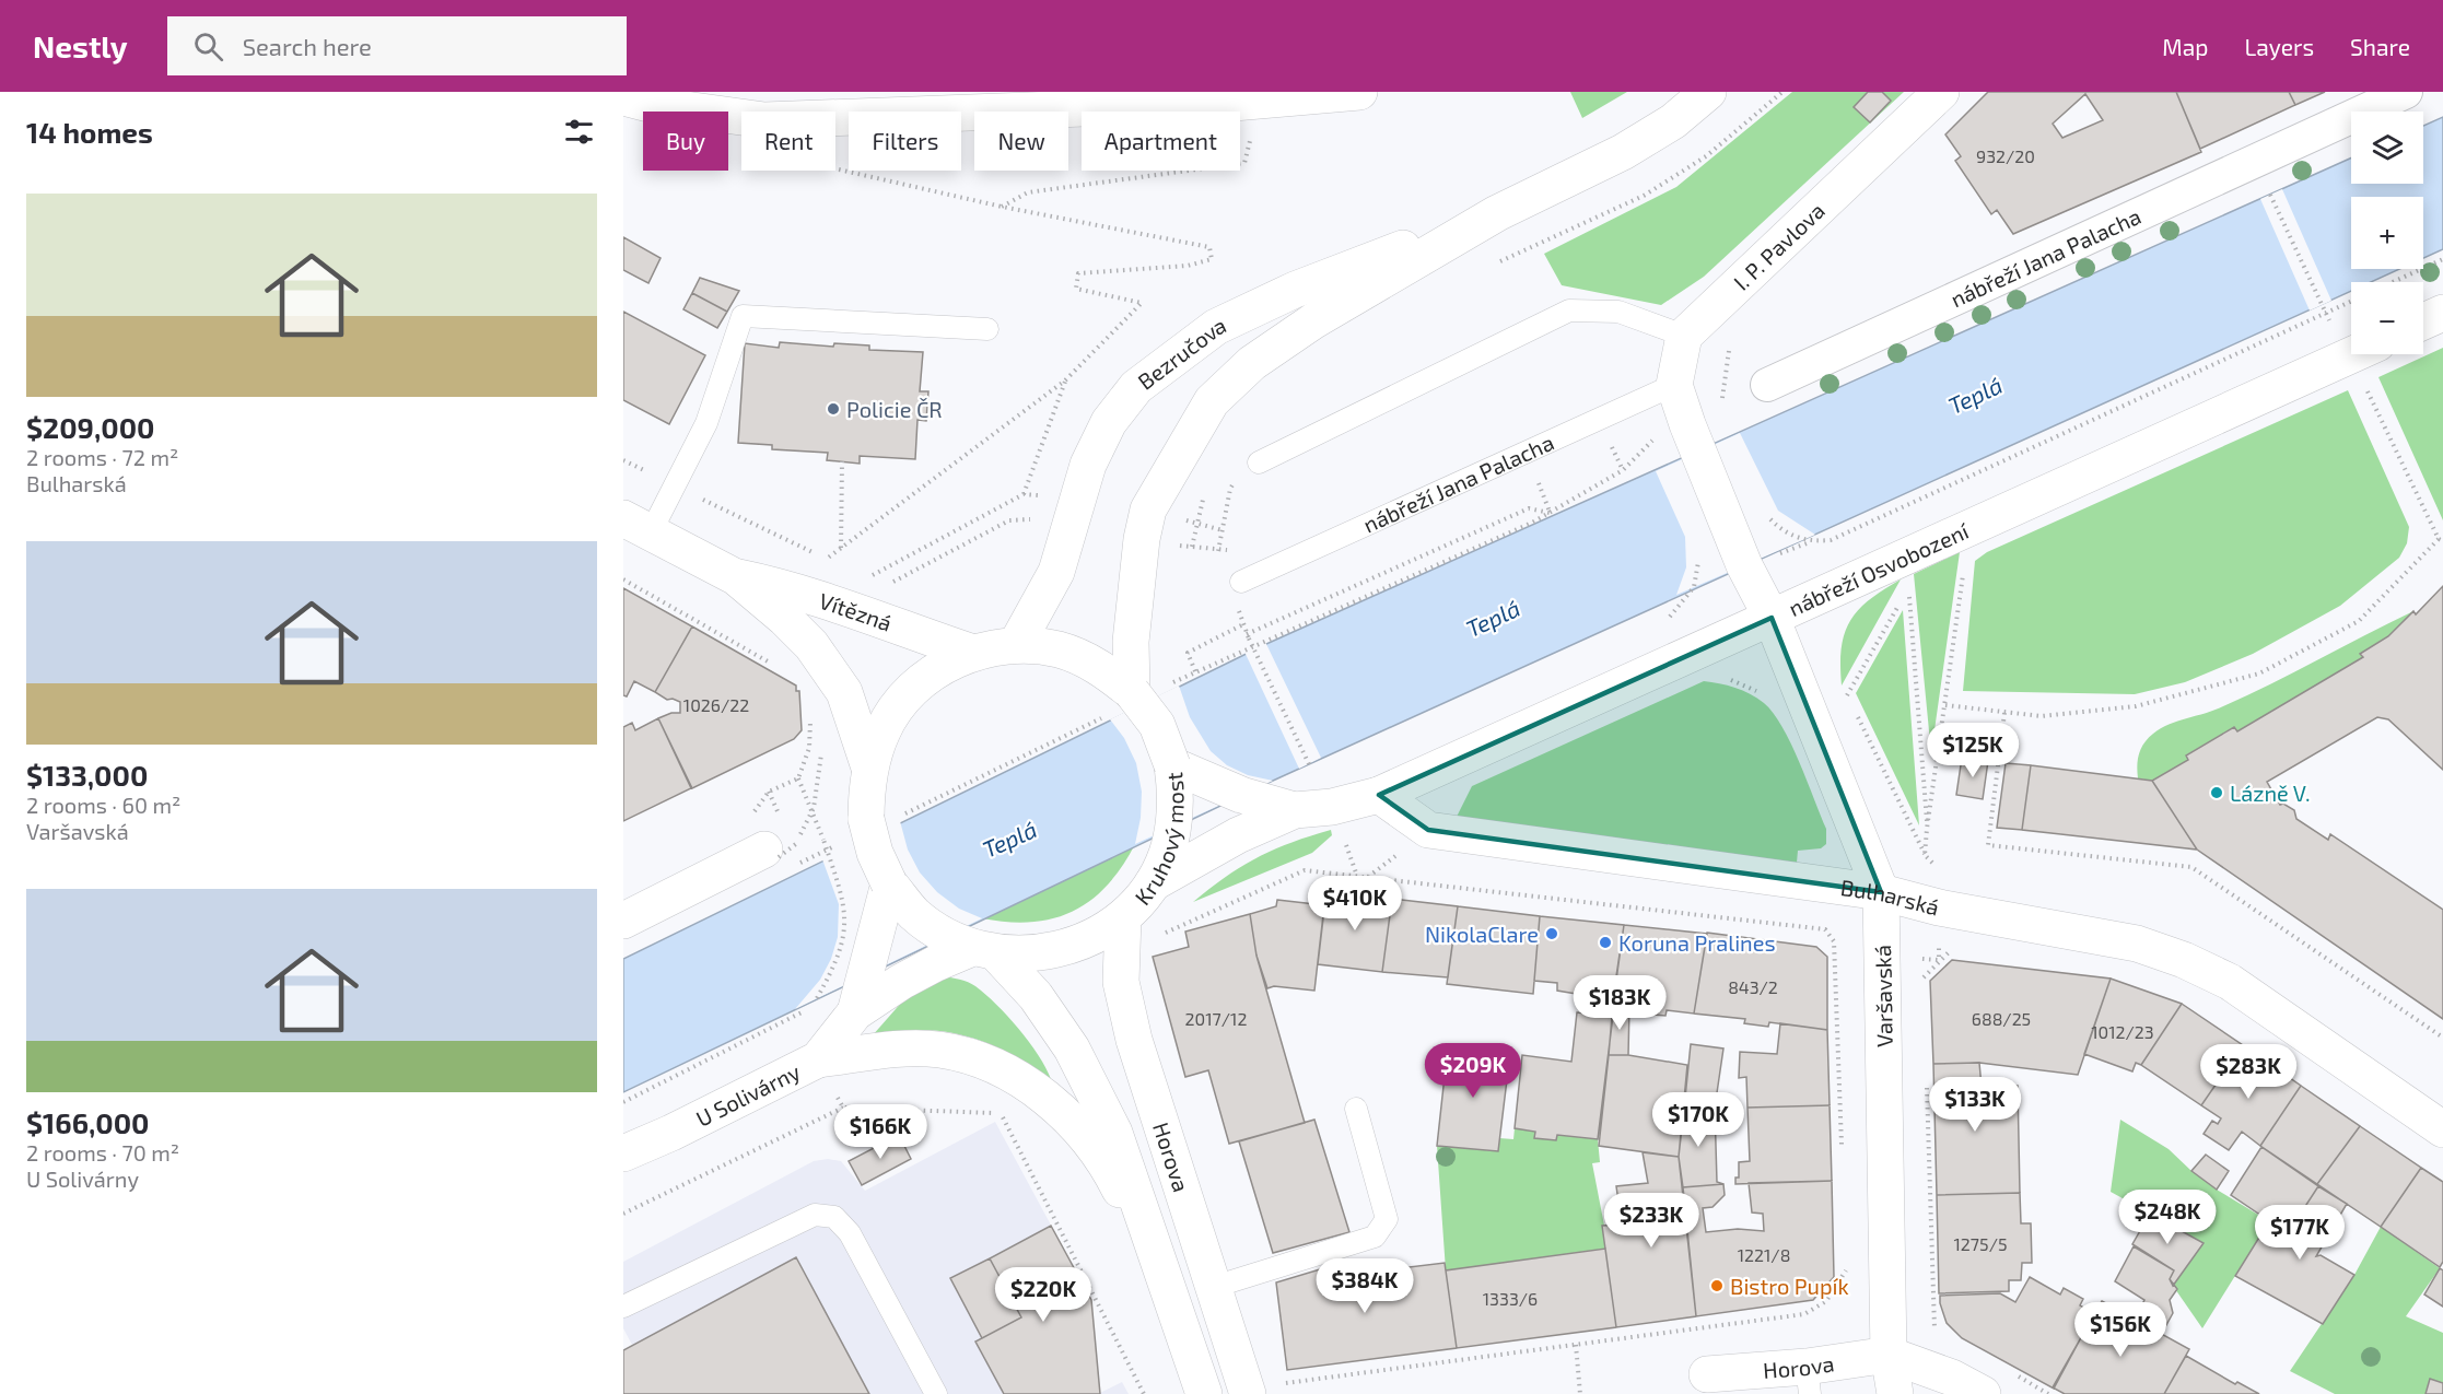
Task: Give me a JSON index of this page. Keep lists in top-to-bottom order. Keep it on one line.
{"streets":{"street":["I. P. Pavlova","nábřeží Jana Palacha","Bezručova","nábřeží Osvobození","Vítězná","Kruhový most","Bulharská","Varšavská","U Solivárny","Horova"]},"crossings":[["nábřeží Jana Palacha","Varšavská"],["Bezručova","Kruhový most"],["nábřeží Osvobození","Bulharská"],["nábřeží Osvobození","Varšavská"],["Vítězná","Kruhový most"],["Kruhový most","U Solivárny"],["Kruhový most","Horova"],["Bulharská","Varšavská"],["Varšavská","Horova"],["U Solivárny","Horova"]],"water":["Teplá"],"places":["Policie ČR","Lázně V.","NikolaClare","Koruna Pralines","Bistro Pupík"],"house_numbers":["932/20","1026/22","843/2","2017/12","688/25","1012/23","1275/5","1221/8","1333/6"],"page":{"header":"Nestly","search":"Search here","nav":["Map","Layers","Share"],"heading":"14 homes","map_buttons":["+","−"],"chip":["Buy","Rent","Filters","New","Apartment"],"list":[{"name":"$209,000","note":"2 rooms · 72 m² · Bulharská"},{"name":"$133,000","note":"2 rooms · 60 m² · Varšavská"},{"name":"$166,000","note":"2 rooms · 70 m² · U Solivárny"}],"price":["$125K","$410K","$183K","$209K","$283K","$133K","$170K","$166K","$248K","$233K","$177K","$384K","$220K","$156K"]}}
